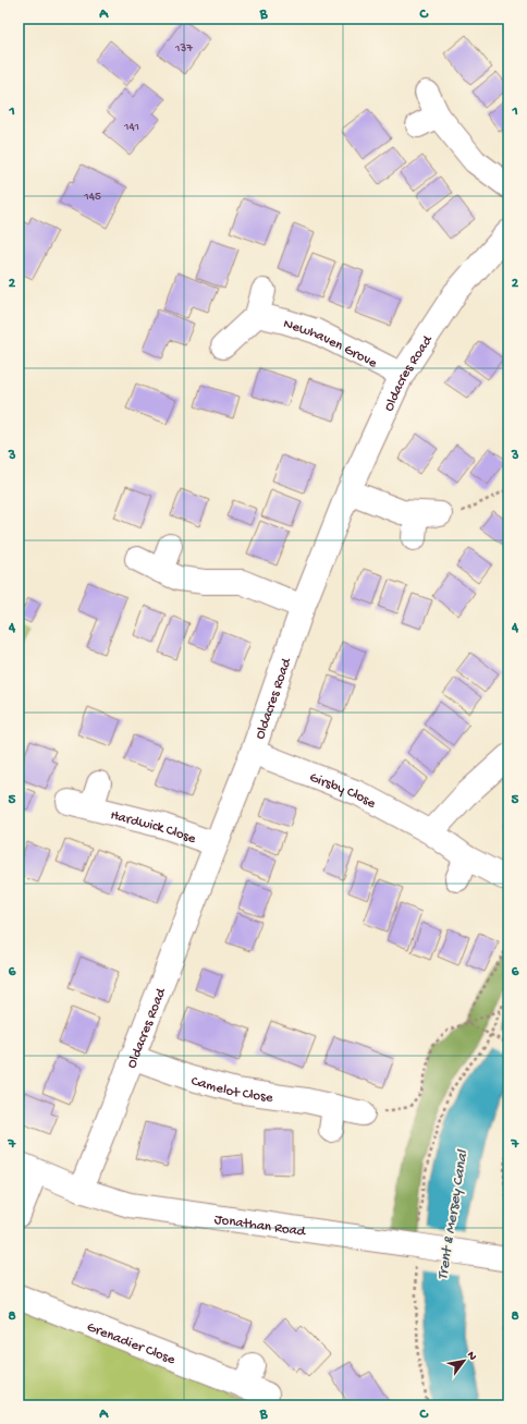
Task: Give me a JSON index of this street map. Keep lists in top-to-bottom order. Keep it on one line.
{"streets":{"street":["Newhaven Grove","Oldacres Road","Girsby Close","Hardwick Close","Camelot Close","Jonathan Road","Grenadier Close"]},"crossings":[["Newhaven Grove","Oldacres Road"],["Oldacres Road","Girsby Close"],["Oldacres Road","Hardwick Close"],["Oldacres Road","Camelot Close"],["Oldacres Road","Jonathan Road"]],"water":["Trent & Mersey Canal"],"house_numbers":["137","141","145"],"north":"top right","grid":{"columns":["A","B","C"],"rows":["1","2","3","4","5","6","7","8"]}}
